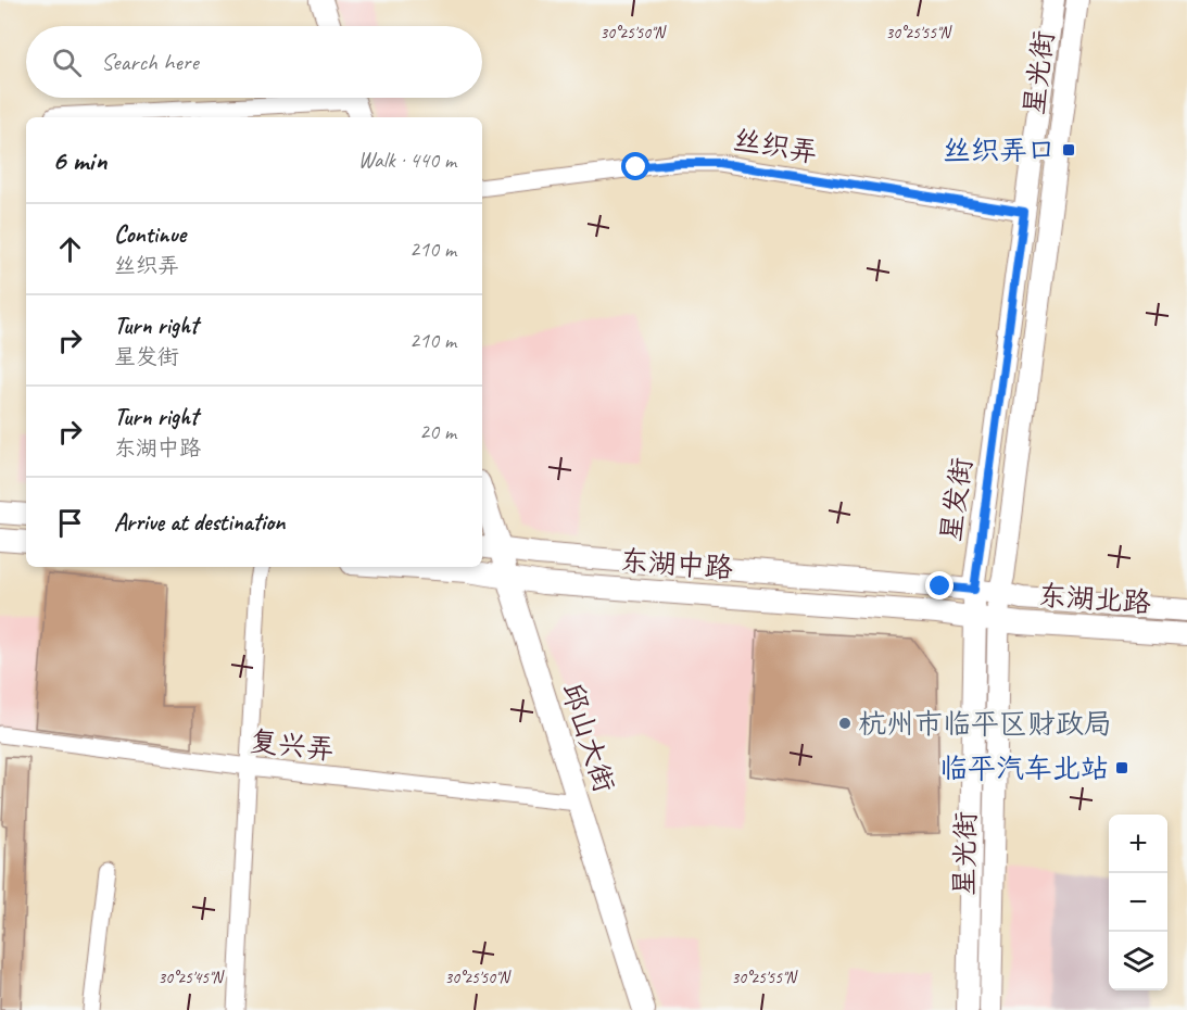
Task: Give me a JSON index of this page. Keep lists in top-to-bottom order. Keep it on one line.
{"streets":{"main road":["星光街","星发街","东湖中路","东湖北路","邱山大街"],"street":["丝织弄","复兴弄"]},"crossings":[["星光街","东湖中路"],["星光街","东湖北路"],["丝织弄","星发街"],["星发街","东湖中路"],["东湖中路","东湖北路"],["东湖中路","邱山大街"],["邱山大街","复兴弄"]],"places":{"transit":["丝织弄口","临平汽车北站"],"other":["杭州市临平区财政局"]},"page":{"search":"Search here","heading":["6 min","Walk · 440 m"],"list":[["Continue","丝织弄","210 m"],["Turn right","星发街","210 m"],["Turn right","东湖中路","20 m"],"Arrive at destination"],"map_buttons":["+","−"]},"coordinates":["30°25'50\"N","30°25'55\"N","30°25'45\"N"]}
